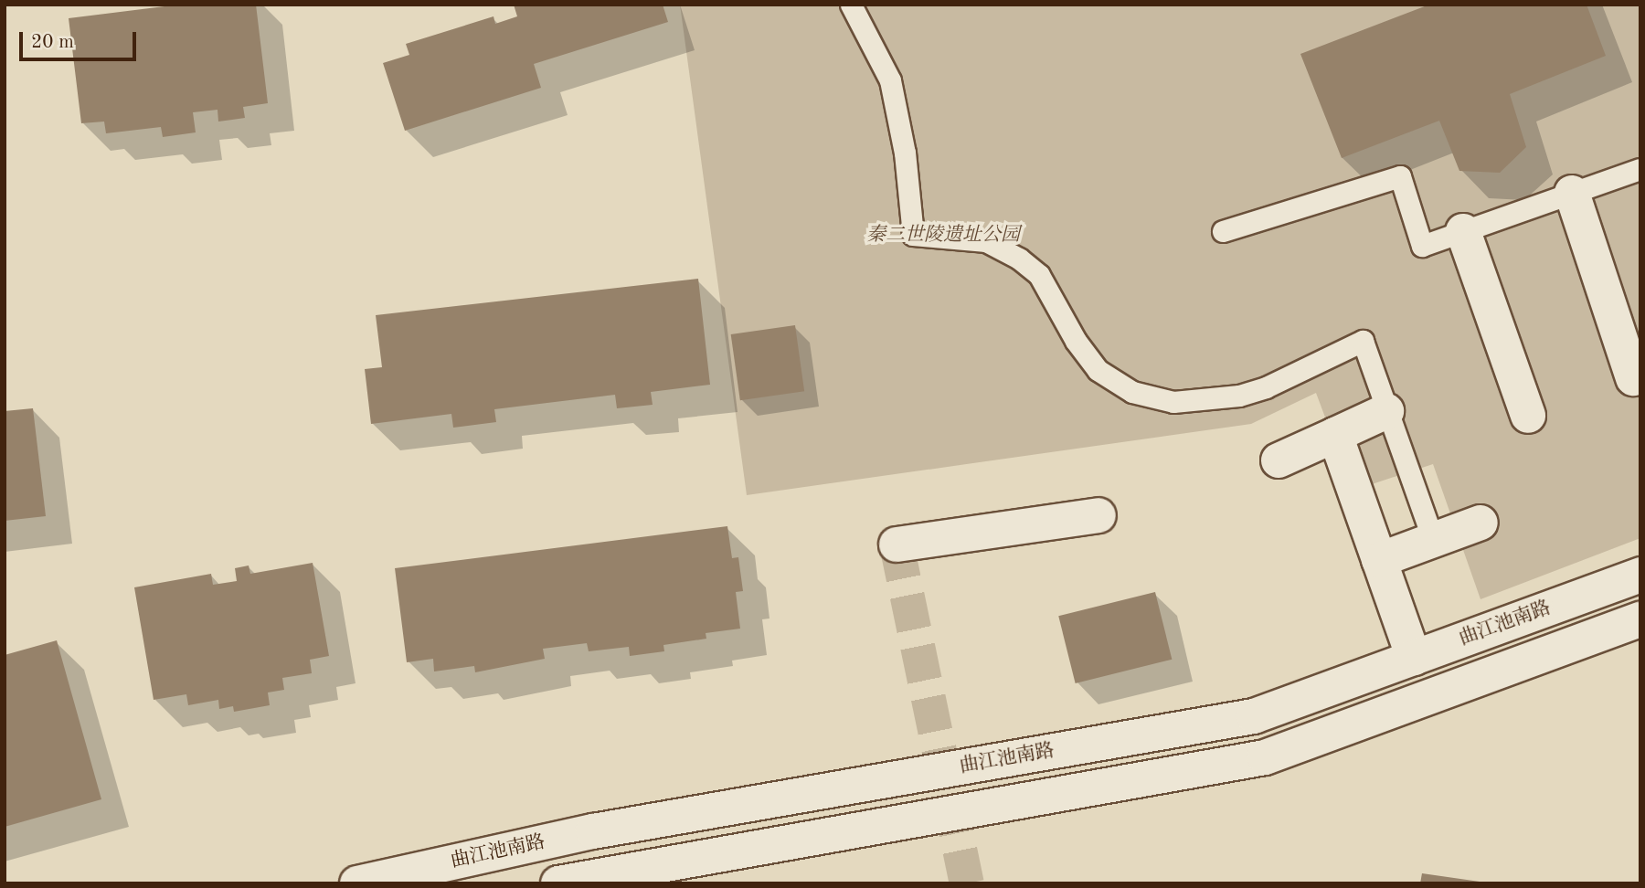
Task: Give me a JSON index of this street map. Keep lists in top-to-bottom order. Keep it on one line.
{"streets":{"main road":["曲江池南路"]},"parks":["秦二世陵遗址公园"],"scale_bar":"20 m"}
